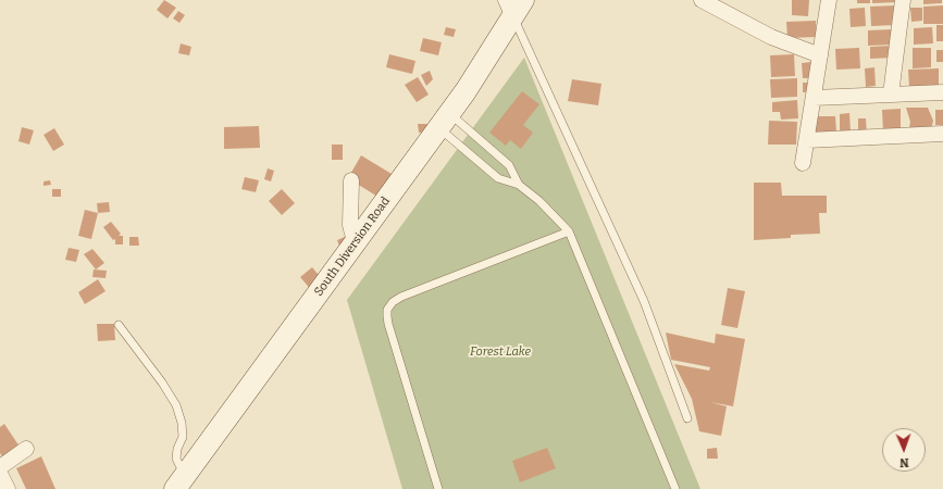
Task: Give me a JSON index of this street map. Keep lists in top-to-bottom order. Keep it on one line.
{"streets":{"main road":["South Diversion Road"]},"parks":["Forest Lake"],"north":"bottom"}
